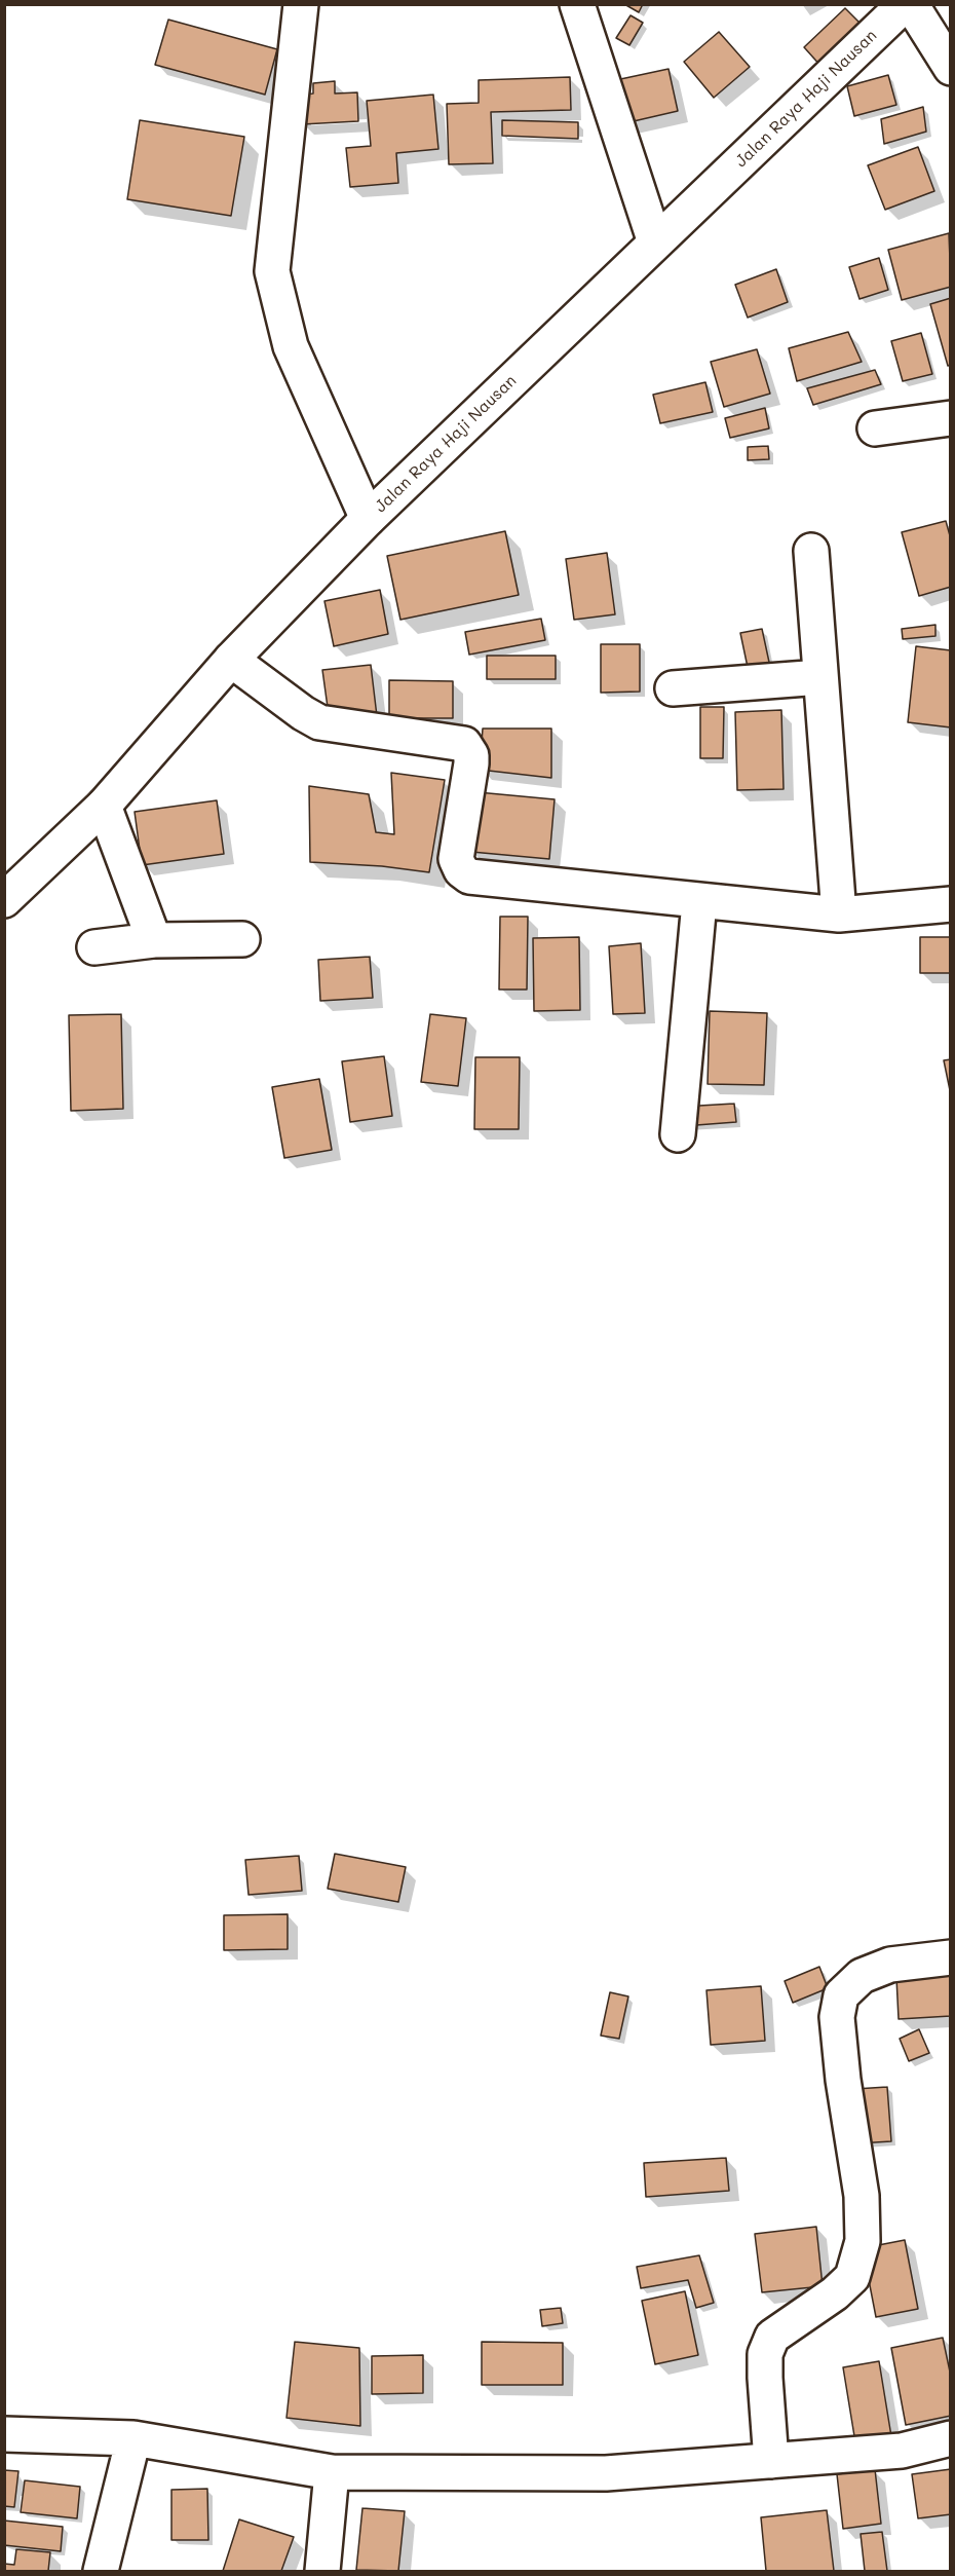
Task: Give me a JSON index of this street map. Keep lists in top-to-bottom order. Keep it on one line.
{"streets":{"street":["Jalan Raya Haji Nausan"]}}
